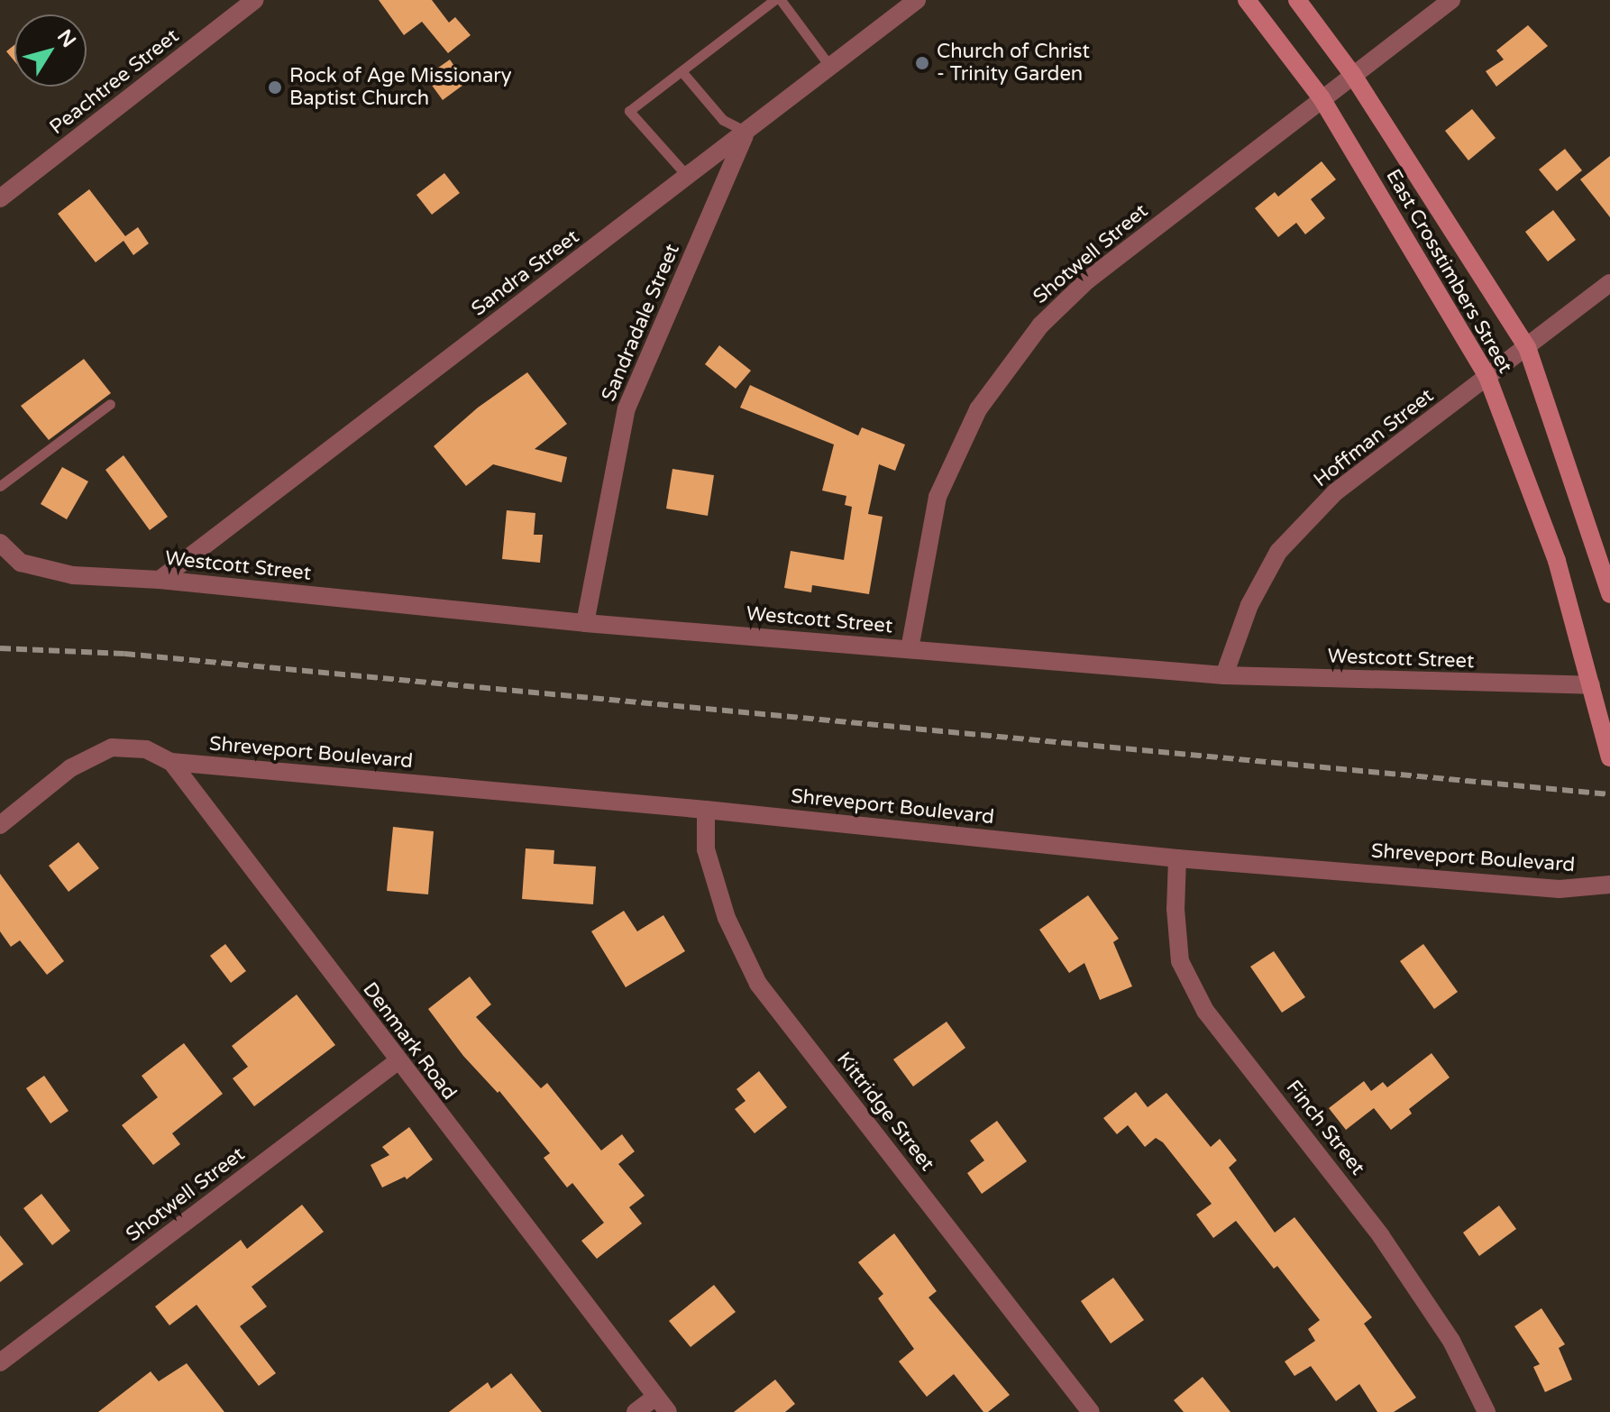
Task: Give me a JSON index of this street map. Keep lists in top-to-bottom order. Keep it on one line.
{"streets":{"main road":["East Crosstimbers Street"],"street":["Peachtree Street","Shotwell Street","Sandra Street","Sandradale Street","Hoffman Street","Westcott Street","Shreveport Boulevard","Denmark Road","Kittridge Street","Finch Street"]},"crossings":[["Shotwell Street","East Crosstimbers Street"],["Shotwell Street","Westcott Street"],["Shotwell Street","Denmark Road"],["East Crosstimbers Street","Hoffman Street"],["East Crosstimbers Street","Westcott Street"],["Sandra Street","Sandradale Street"],["Sandra Street","Westcott Street"],["Sandradale Street","Westcott Street"],["Hoffman Street","Westcott Street"],["Shreveport Boulevard","Denmark Road"],["Shreveport Boulevard","Kittridge Street"],["Shreveport Boulevard","Finch Street"]],"places":["Church of Christ - Trinity Garden","Rock of Age Missionary Baptist Church"],"north":"top right"}
